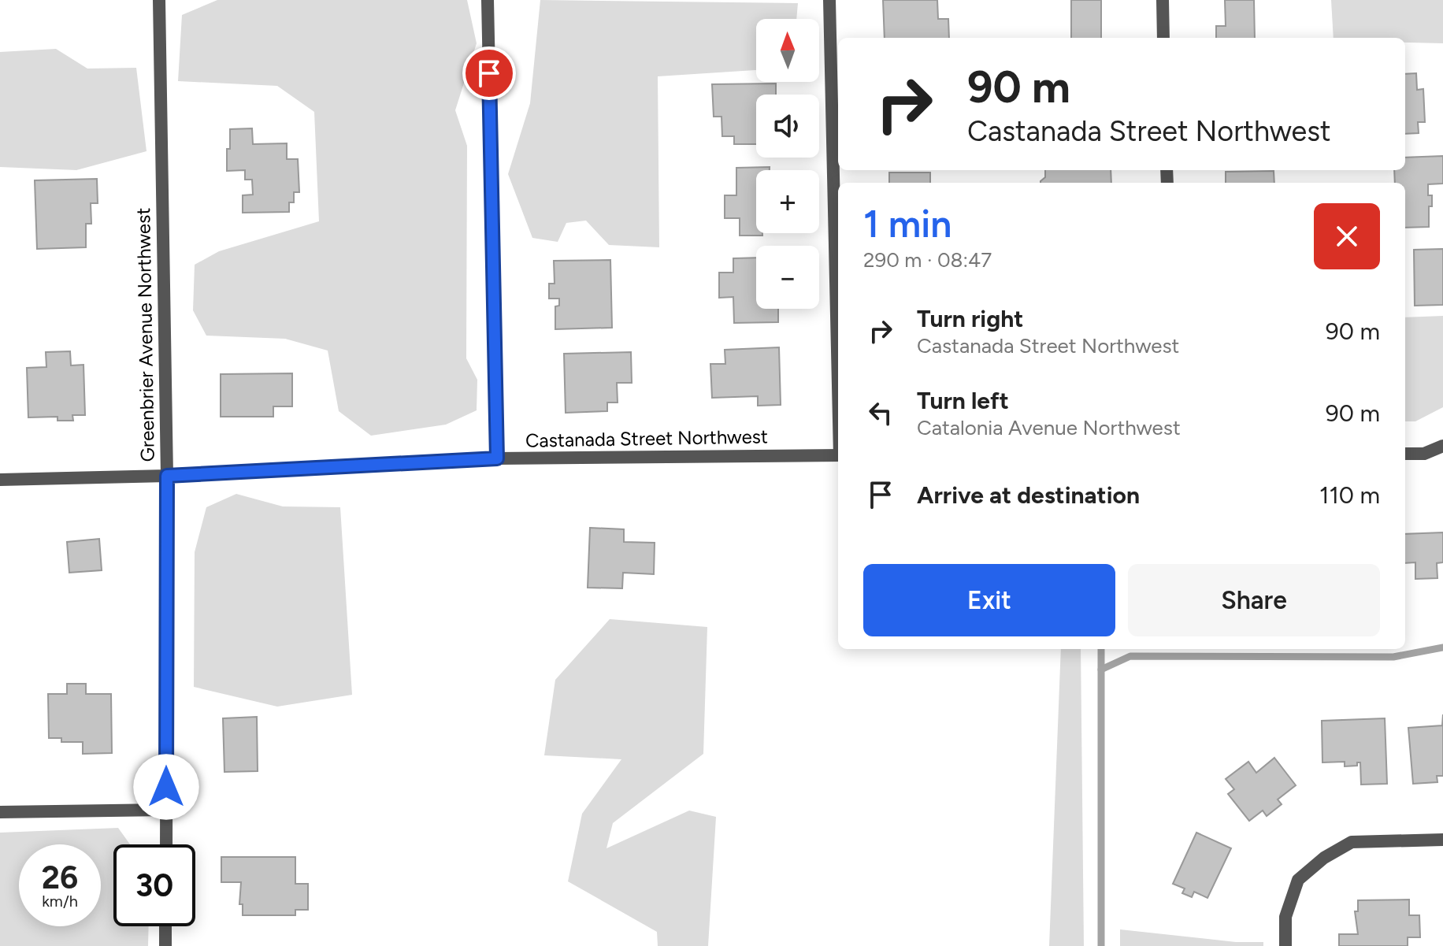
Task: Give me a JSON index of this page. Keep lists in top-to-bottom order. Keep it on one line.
{"streets":{"street":["Greenbrier Avenue Northwest","Castanada Street Northwest"]},"crossings":[["Greenbrier Avenue Northwest","Castanada Street Northwest"]],"north":"top","page":{"map_buttons":["+","−"],"turn":["90 m","Castanada Street Northwest"],"heading":["1 min","290 m · 08:47"],"list":[{"name":"Turn right","note":"Castanada Street Northwest","value":"90 m"},{"name":"Turn left","note":"Catalonia Avenue Northwest","value":"90 m"},{"name":"Arrive at destination","value":"110 m"}],"buttons":["Exit","Share"],"speed":"26 km/h","limit":"30"}}
